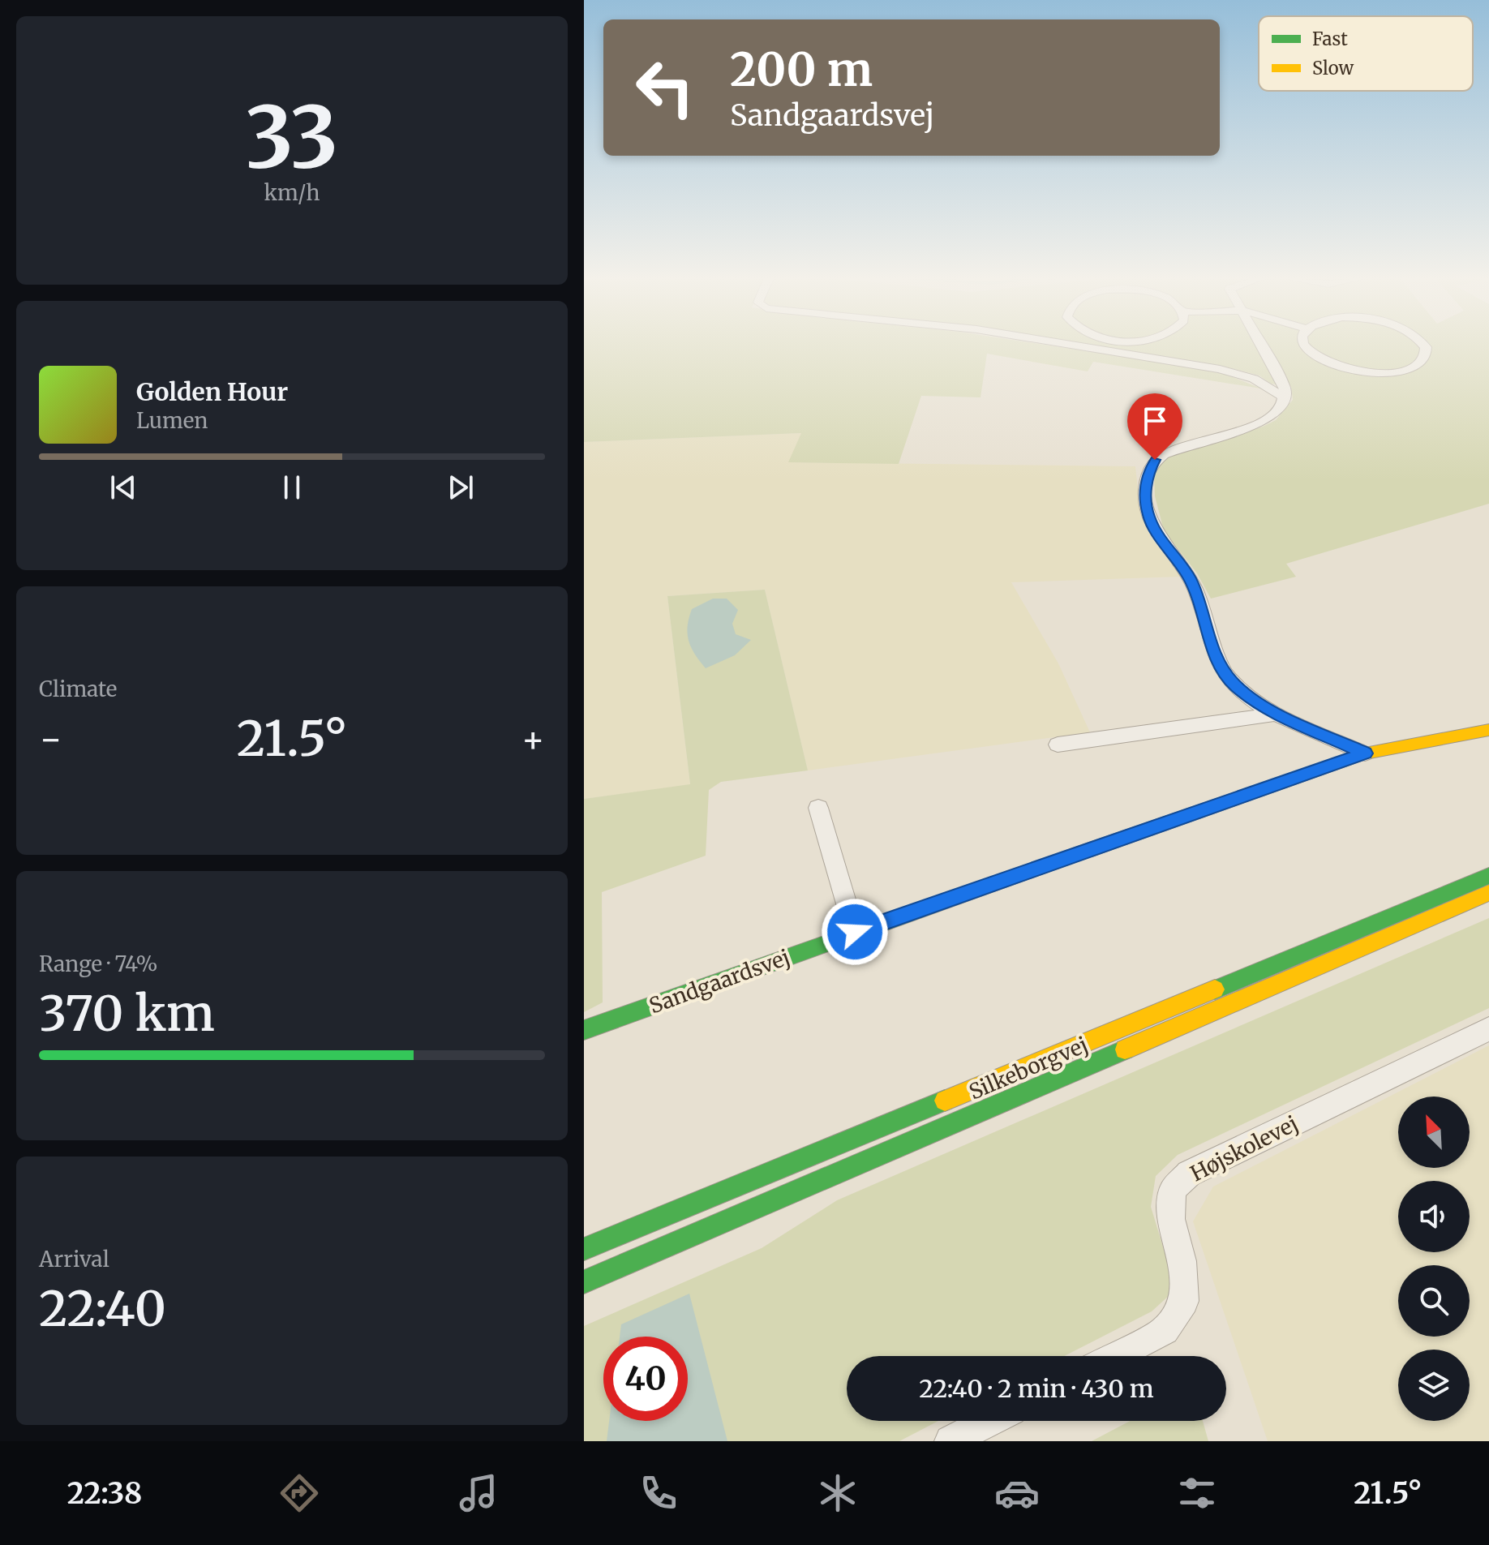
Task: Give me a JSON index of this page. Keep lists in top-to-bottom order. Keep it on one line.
{"streets":{"main road":["Sandgaardsvej","Silkeborgvej"],"street":["Højskolevej"]},"legend":["Fast","Slow"],"north":"top left","page":{"tile":[["33","km/h"],"Climate",["Range · 74%","370 km"],["Arrival","22:40"]],"turn":["200 m","Sandgaardsvej"],"song":["Golden Hour","Lumen"],"heat":["−","21.5°","+"],"limit":"40","trip":"22:40 · 2 min · 430 m","tabs":["22:38","21.5°"]}}
